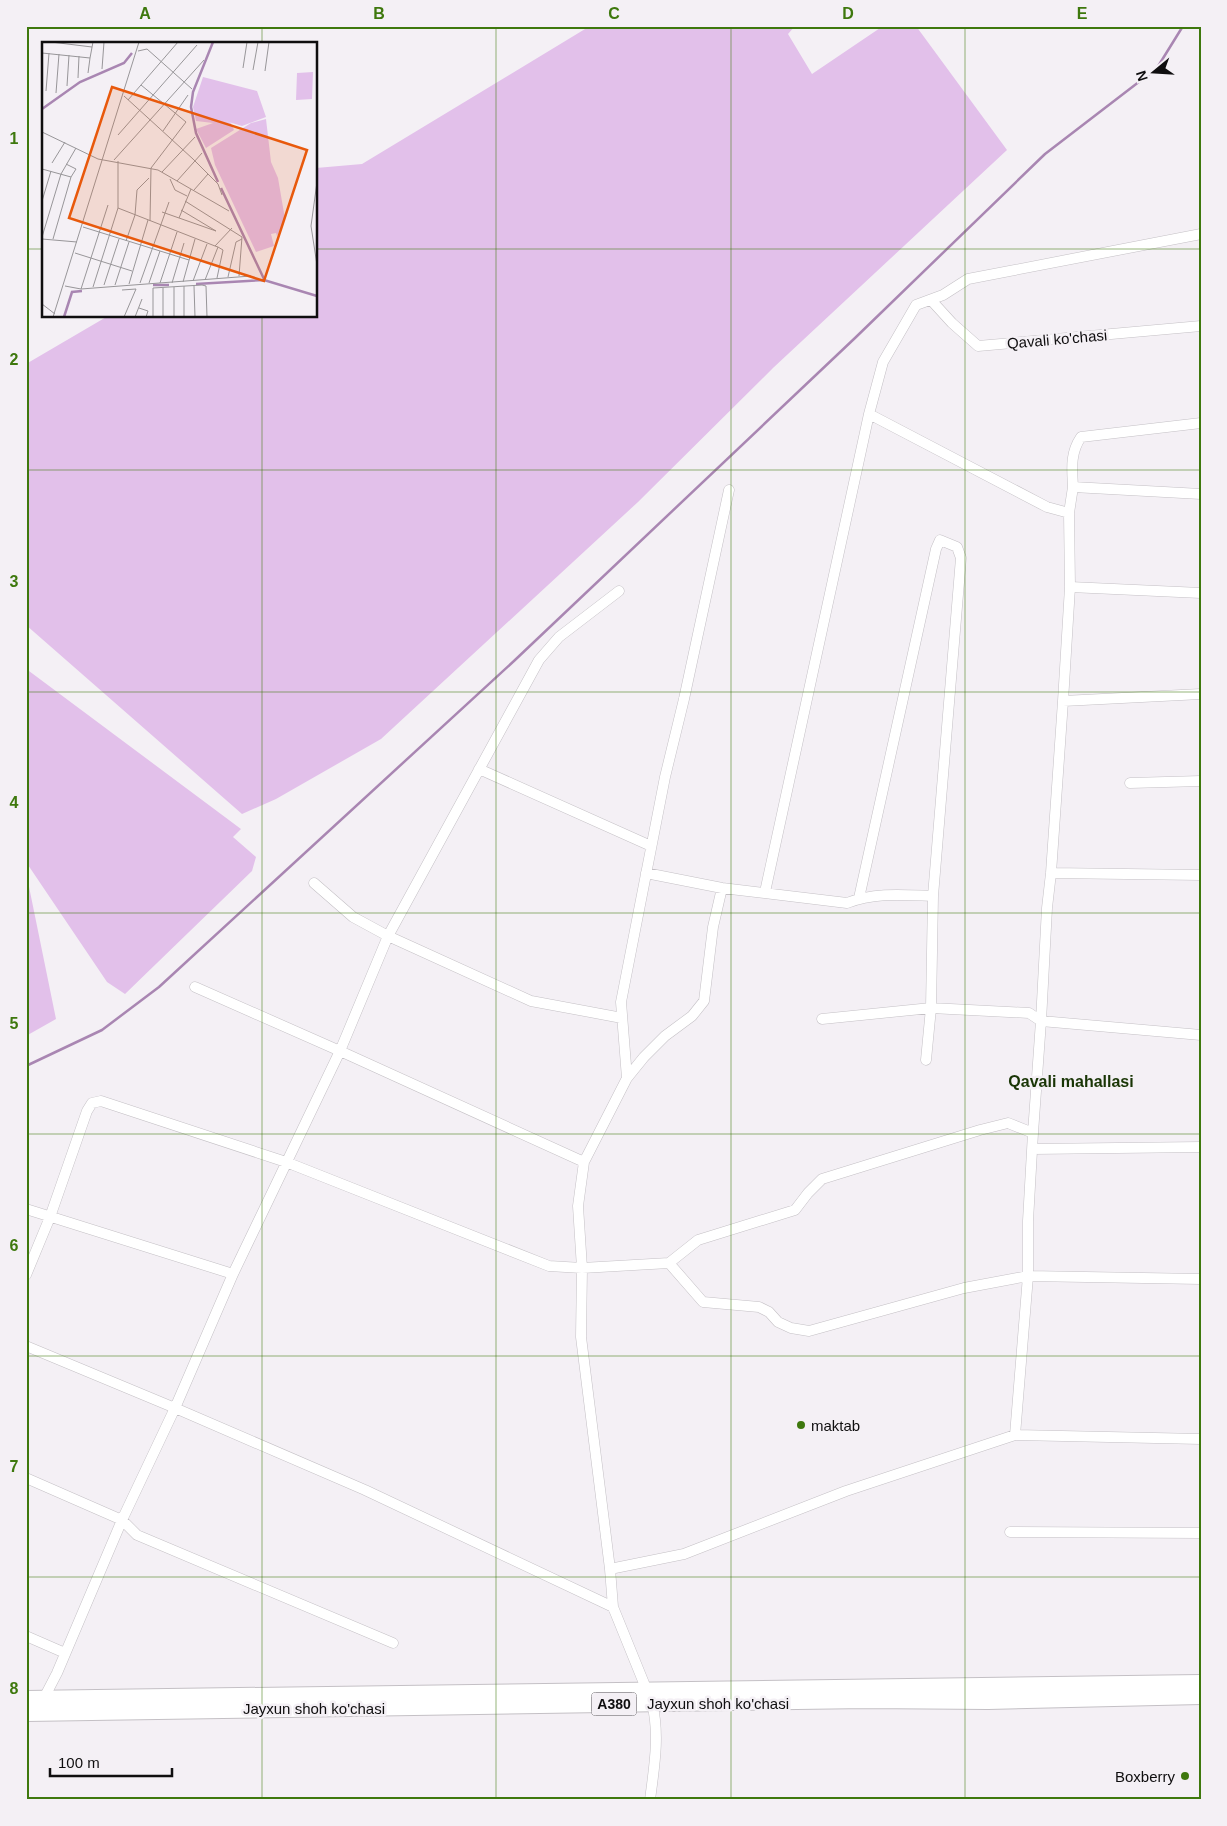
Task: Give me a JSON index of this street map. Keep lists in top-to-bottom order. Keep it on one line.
{"streets":{"highway":["Jayxun shoh ko'chasi","A380"],"street":["Qavali ko'chasi"]},"districts":["Qavali mahallasi"],"places":["maktab","Boxberry"],"scale_bar":"100 m","north":"left","grid":{"columns":["A","B","C","D","E"],"rows":["1","2","3","4","5","6","7","8"]}}
